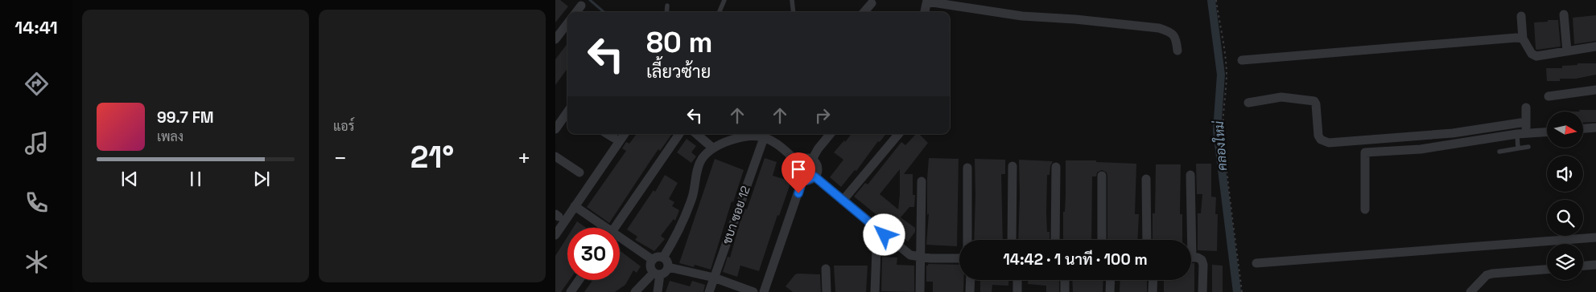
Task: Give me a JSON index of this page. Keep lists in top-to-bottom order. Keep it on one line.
{"streets":{"street":["ชบา ซอย 12"]},"water":["คลองใหม่"],"north":"right","page":{"tabs":"14:41","tile":"แอร์","turn":["80 m","เลี้ยวซ้าย"],"song":["99.7 FM","เพลง"],"heat":["−","21°","+"],"limit":"30","trip":"14:42 · 1 นาที · 100 m"}}
